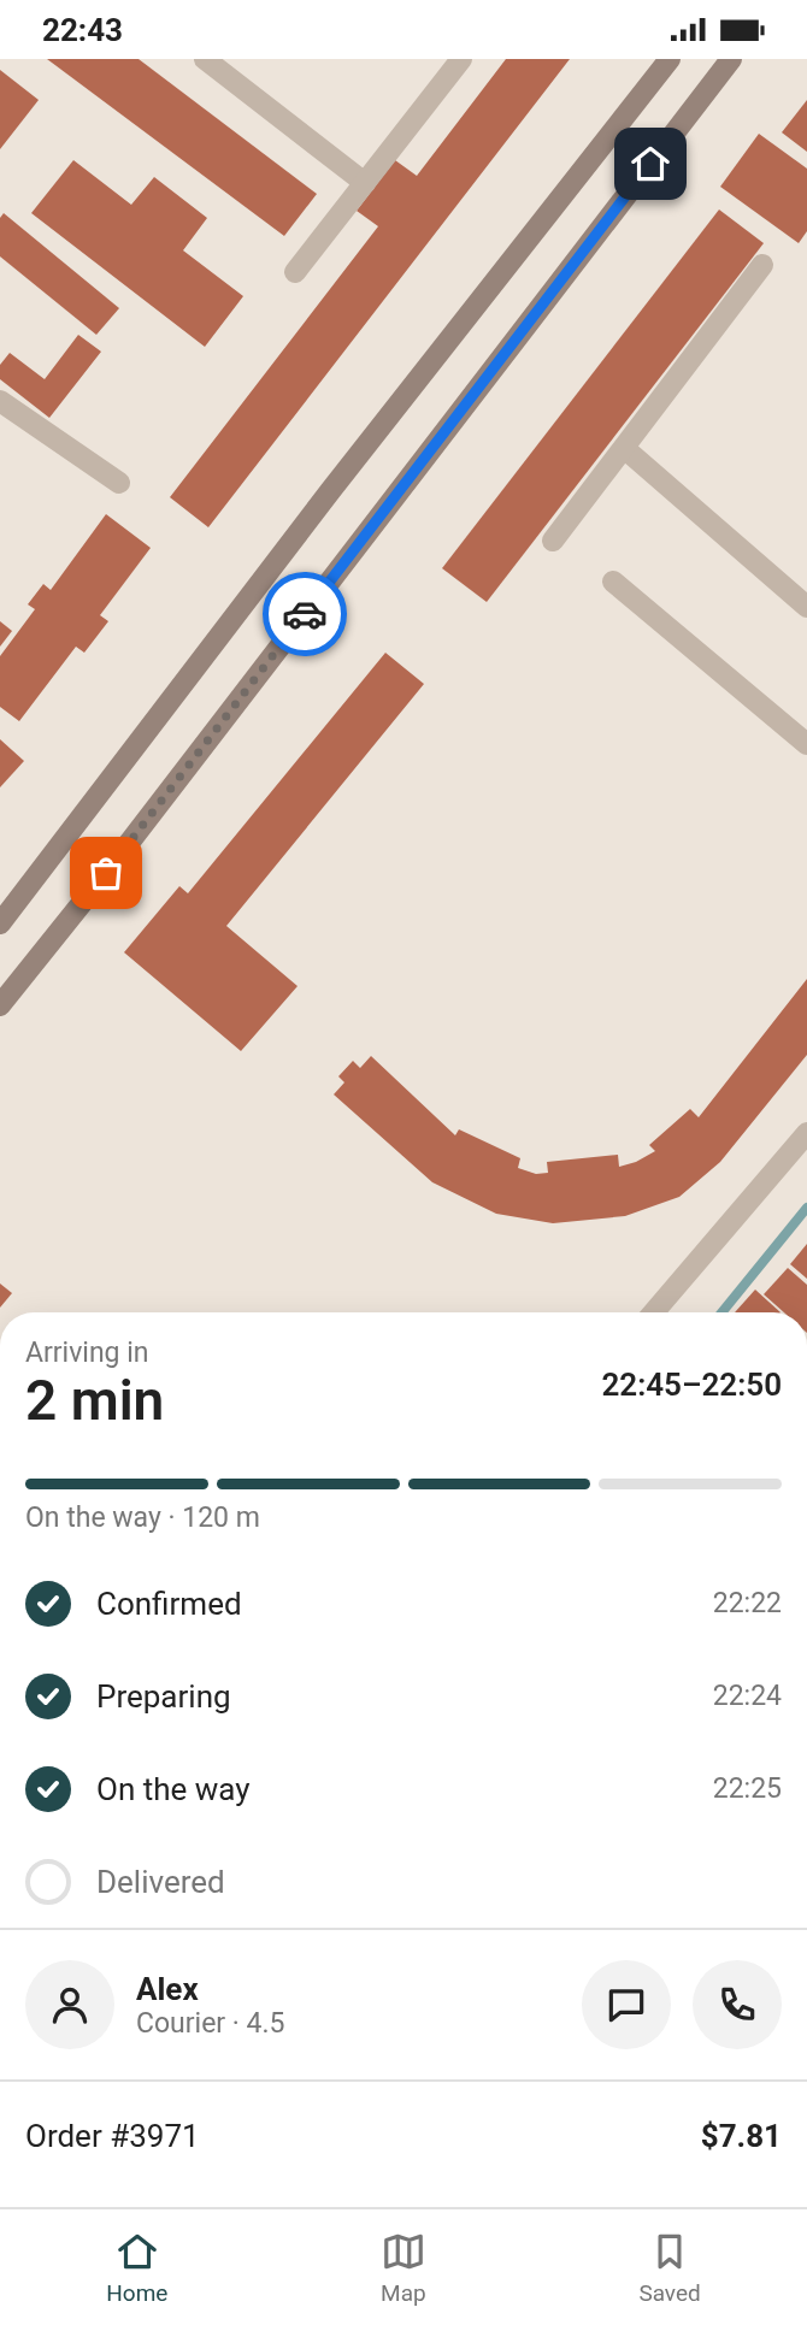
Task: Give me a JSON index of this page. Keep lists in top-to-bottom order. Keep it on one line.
{"page":{"status":"22:43","heading":["2 min","Arriving in","22:45–22:50"],"panel":["Alex","Courier · 4.5","Order #3971","$7.81"],"bar":"On the way · 120 m","list":[["Confirmed","22:22"],["Preparing","22:24"],["On the way","22:25"],"Delivered"],"tabs":["Home","Map","Saved"]}}
